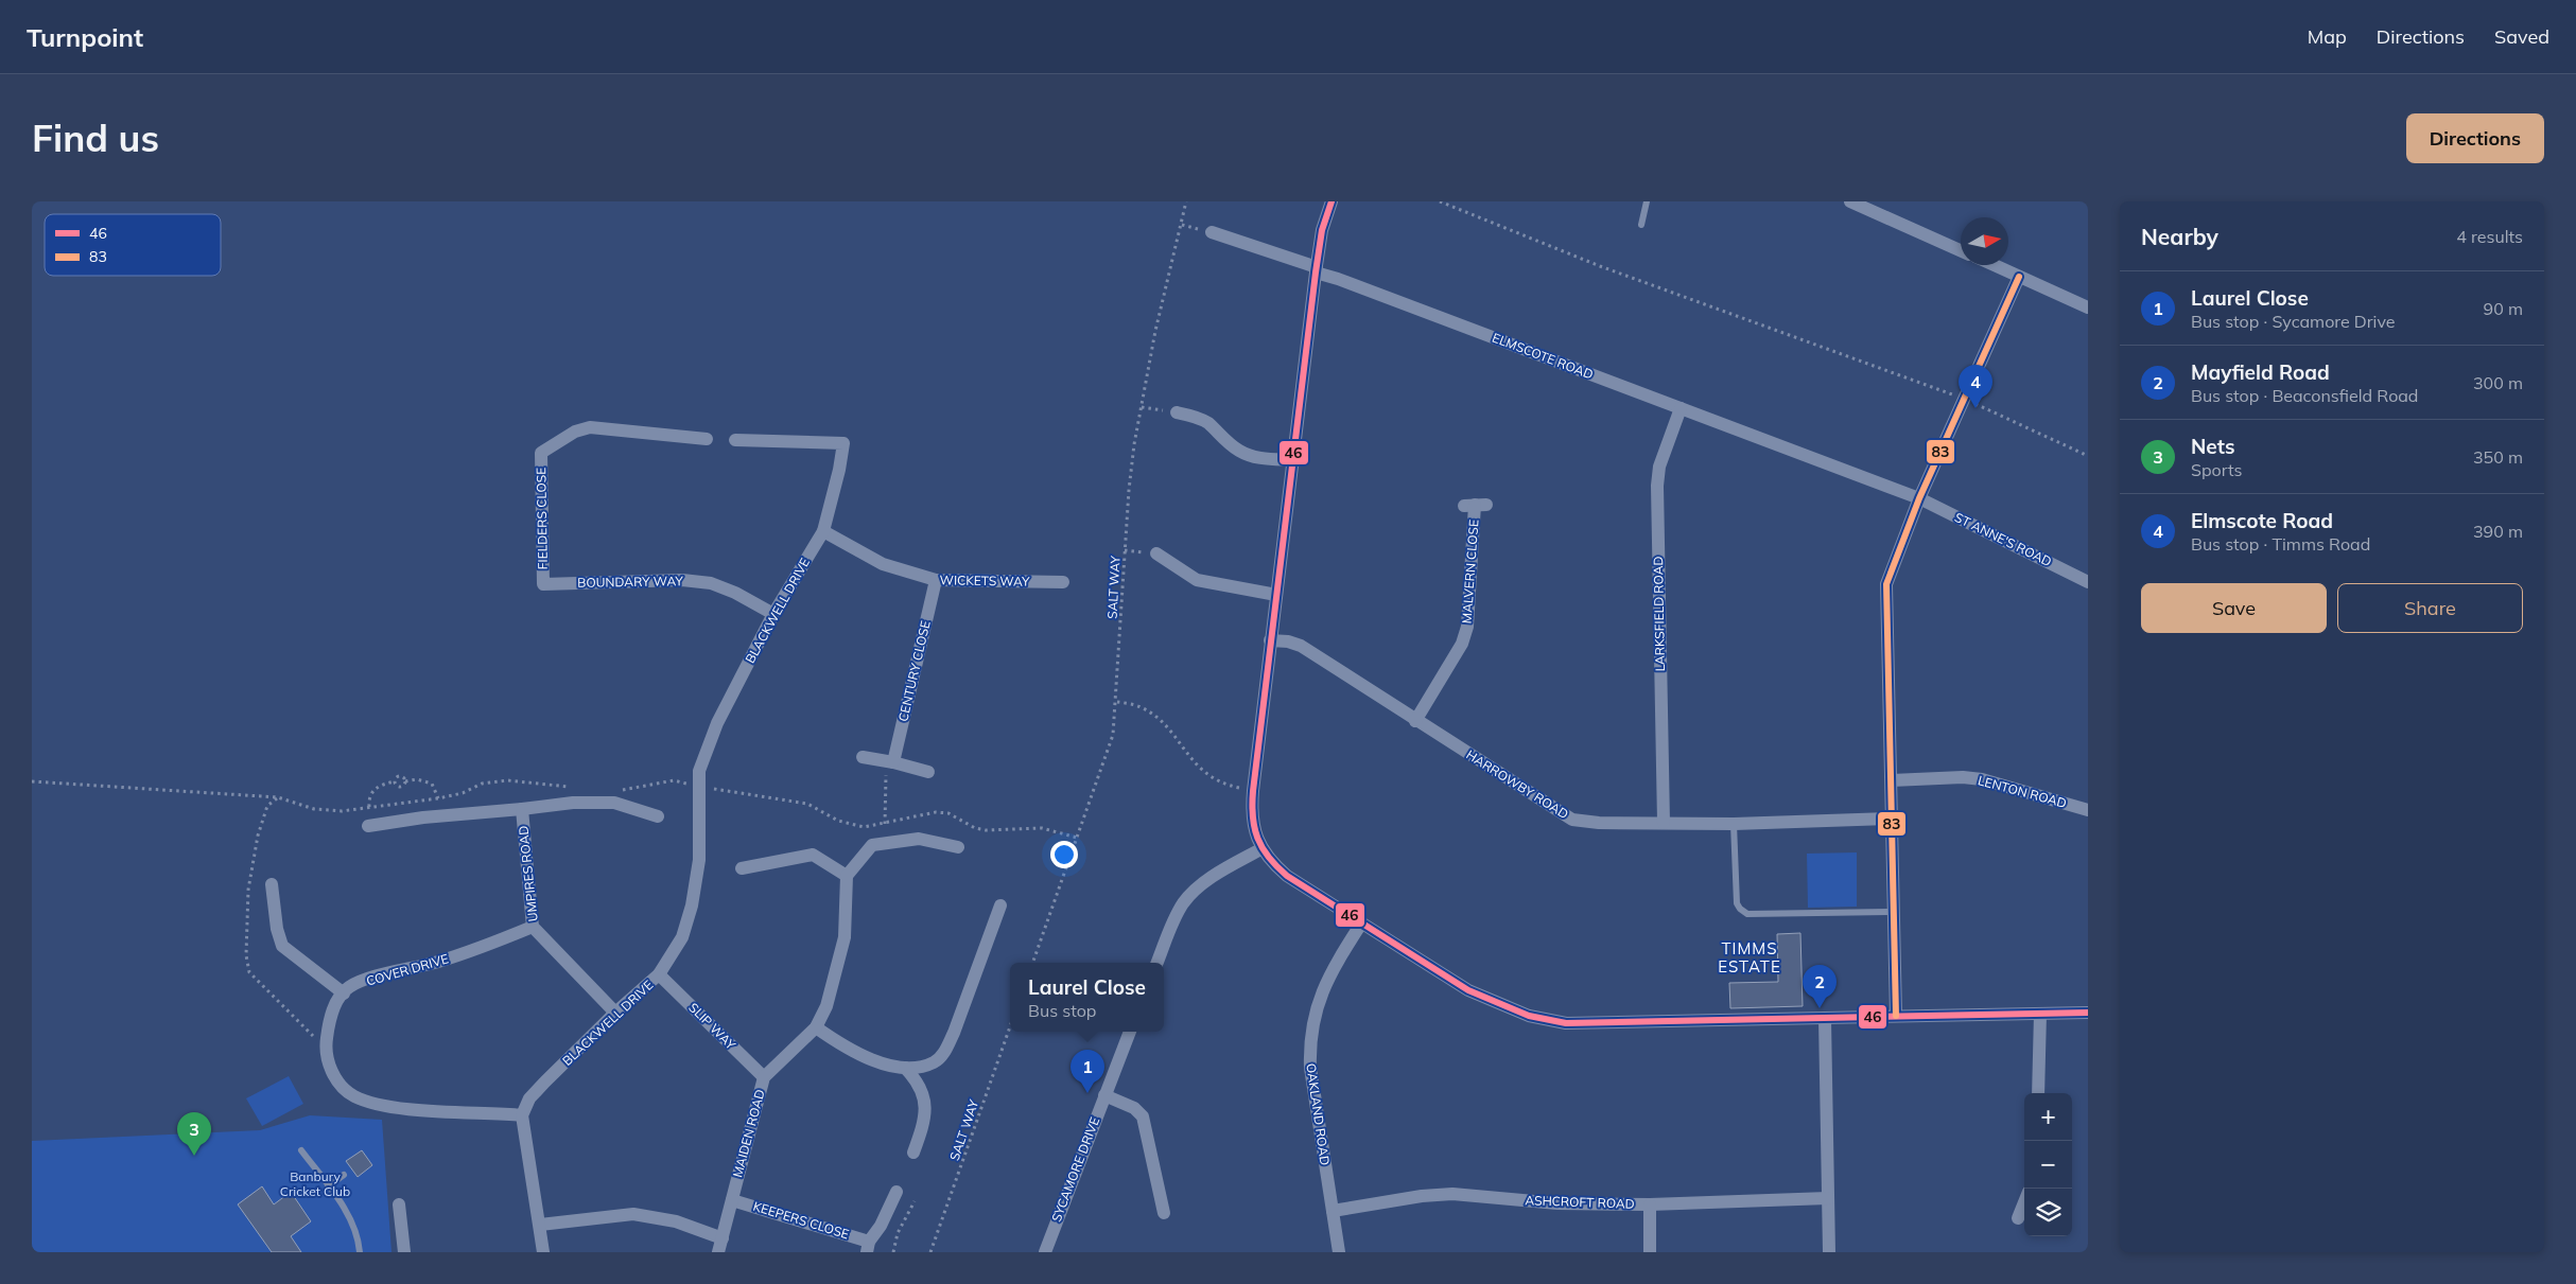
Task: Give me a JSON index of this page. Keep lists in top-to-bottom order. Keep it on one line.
{"streets":{"street":["ELMSCOTE ROAD","FIELDERS CLOSE","ST ANNE'S ROAD","MALVERN CLOSE","WICKETS WAY","BOUNDARY WAY","BLACKWELL DRIVE","LARKSFIELD ROAD","CENTURY CLOSE","HARROWBY ROAD","LENTON ROAD","UMPIRES ROAD","COVER DRIVE","SLIP WAY","OAKLAND ROAD","MAIDEN ROAD","SYCAMORE DRIVE","ASHCROFT ROAD","KEEPERS CLOSE"],"path":["SALT WAY"]},"crossings":[["ELMSCOTE ROAD","ST ANNE'S ROAD"],["ELMSCOTE ROAD","LARKSFIELD ROAD"],["FIELDERS CLOSE","BOUNDARY WAY"],["MALVERN CLOSE","HARROWBY ROAD"],["WICKETS WAY","BLACKWELL DRIVE"],["WICKETS WAY","CENTURY CLOSE"],["BOUNDARY WAY","BLACKWELL DRIVE"],["BLACKWELL DRIVE","UMPIRES ROAD"],["BLACKWELL DRIVE","SLIP WAY"],["LARKSFIELD ROAD","HARROWBY ROAD"],["UMPIRES ROAD","COVER DRIVE"],["SLIP WAY","MAIDEN ROAD"],["OAKLAND ROAD","ASHCROFT ROAD"],["MAIDEN ROAD","KEEPERS CLOSE"]],"districts":["TIMMS ESTATE"],"parks":["Banbury Cricket Club"],"lines":["transit line 46","transit line 83"],"legend":["46","83"],"north":"right","page":{"header":"Turnpoint","nav":["Map","Directions","Saved"],"buttons":["Directions",["Save","Share"]],"title":"Find us","heading":["Nearby","4 results"],"list":[{"mark":"1","name":"Laurel Close","note":"Bus stop · Sycamore Drive","value":"90 m"},{"mark":"2","name":"Mayfield Road","note":"Bus stop · Beaconsfield Road","value":"300 m"},{"mark":"3","name":"Nets","note":"Sports","value":"350 m"},{"mark":"4","name":"Elmscote Road","note":"Bus stop · Timms Road","value":"390 m"}],"pins":["4","2","1","3"],"popup":["Laurel Close","Bus stop"],"map_buttons":["+","−"]}}
